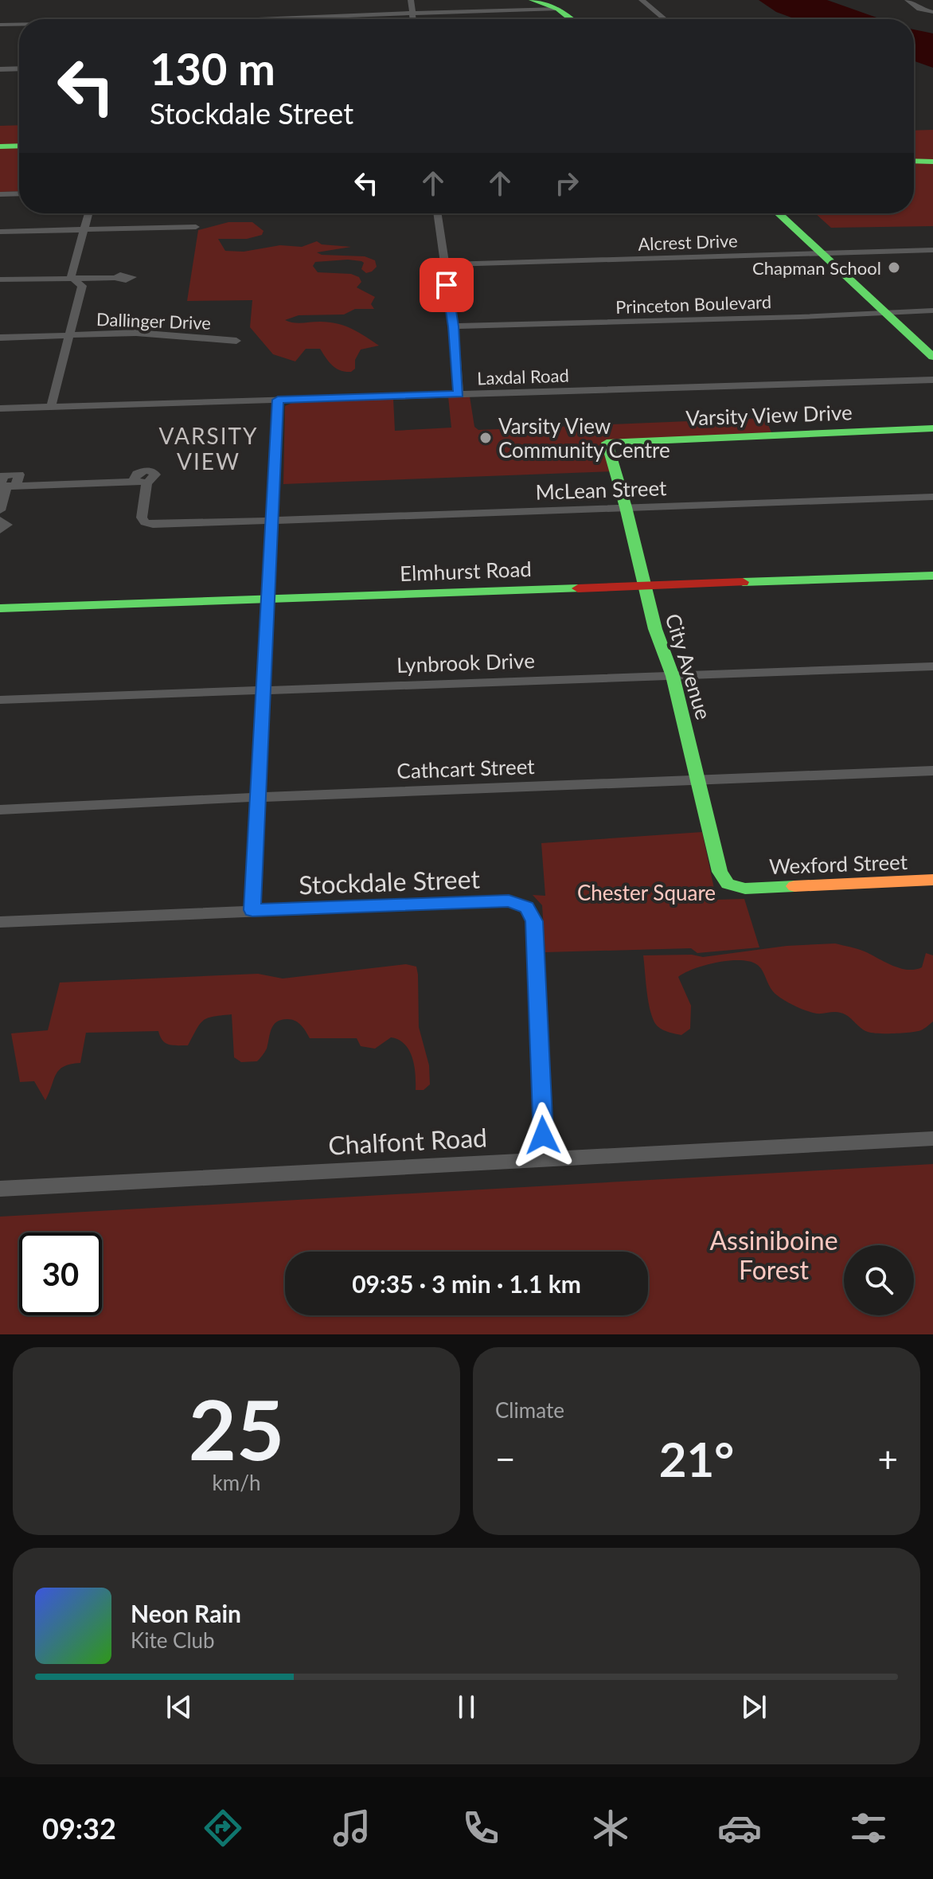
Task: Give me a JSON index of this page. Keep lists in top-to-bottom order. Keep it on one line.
{"streets":{"street":["Alcrest Drive","Princeton Boulevard","Dallinger Drive","Laxdal Road","Varsity View Drive","McLean Street","Elmhurst Road","Lynbrook Drive","City Avenue","Cathcart Street","Wexford Street","Stockdale Street","Chalfont Road"]},"crossings":[["Varsity View Drive","City Avenue"],["McLean Street","City Avenue"],["Elmhurst Road","City Avenue"],["Lynbrook Drive","City Avenue"],["City Avenue","Cathcart Street"],["City Avenue","Wexford Street"],["Stockdale Street","Chalfont Road"]],"districts":["VARSITY VIEW"],"parks":["Chester Square","Assiniboine Forest"],"places":["Chapman School","Varsity View Community Centre"],"page":{"turn":["130 m","Stockdale Street"],"limit":"30","trip":"09:35 · 3 min · 1.1 km","tile":[["25","km/h"],"Climate"],"heat":["−","21°","+"],"song":["Neon Rain","Kite Club"],"tabs":"09:32"}}
